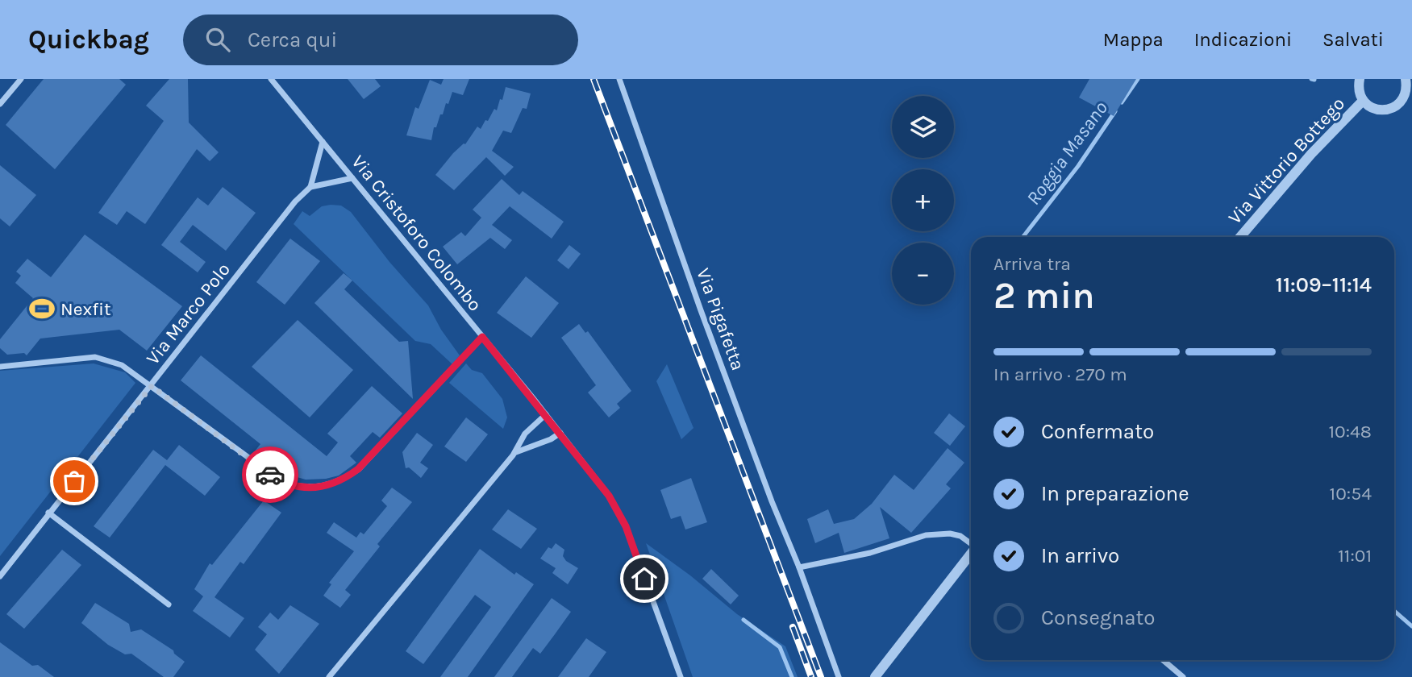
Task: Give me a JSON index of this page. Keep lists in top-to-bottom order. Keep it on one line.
{"streets":{"street":["Via Vittorio Bottego","Via Cristoforo Colombo","Via Marco Polo","Via Pigafetta"]},"crossings":[["Via Cristoforo Colombo","Via Marco Polo"]],"water":["Roggia Masano"],"places":{"sports":["Nexfit"]},"page":{"header":"Quickbag","search":"Cerca qui","nav":["Mappa","Indicazioni","Salvati"],"map_buttons":["+","−"],"heading":["2 min","Arriva tra","11:09–11:14"],"bar":"In arrivo · 270 m","list":[["Confermato","10:48"],["In preparazione","10:54"],["In arrivo","11:01"],"Consegnato"]}}
